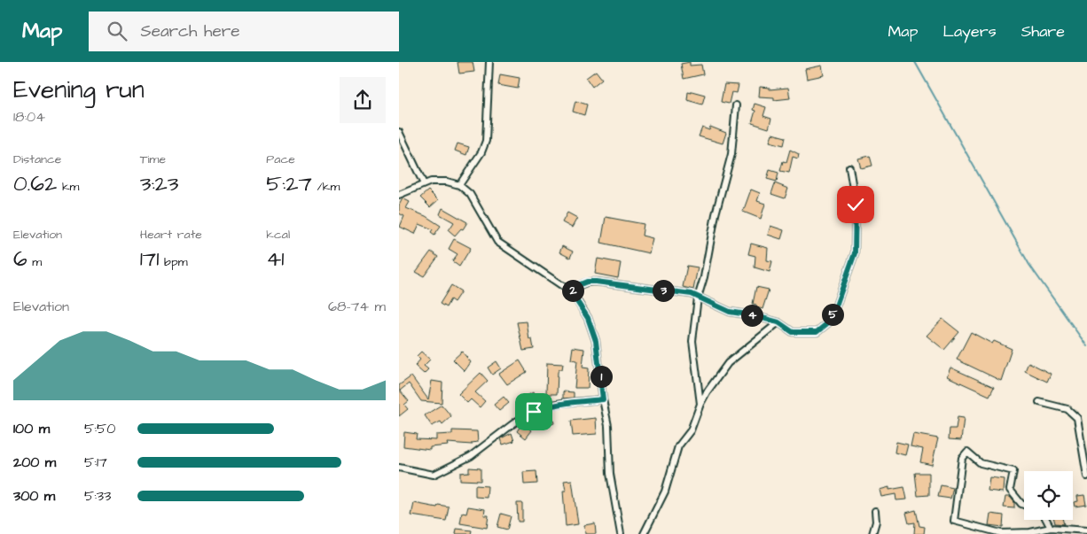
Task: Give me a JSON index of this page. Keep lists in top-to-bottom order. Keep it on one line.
{"page":{"header":"Map","search":"Search here","nav":["Map","Layers","Share"],"heading":["Evening run","18:04"],"stats":[["Distance","0.62 km"],["Time","3:23"],["Pace","5:27 /km"],["Elevation","6 m"],["Heart rate","171 bpm"],["kcal","41"]],"pins":["2","3","5","4","1"],"chart":["Elevation","68–74 m"],"list":[{"name":"100 m","note":"5:50"},{"name":"200 m","note":"5:17"},{"name":"300 m","note":"5:33"}]}}
